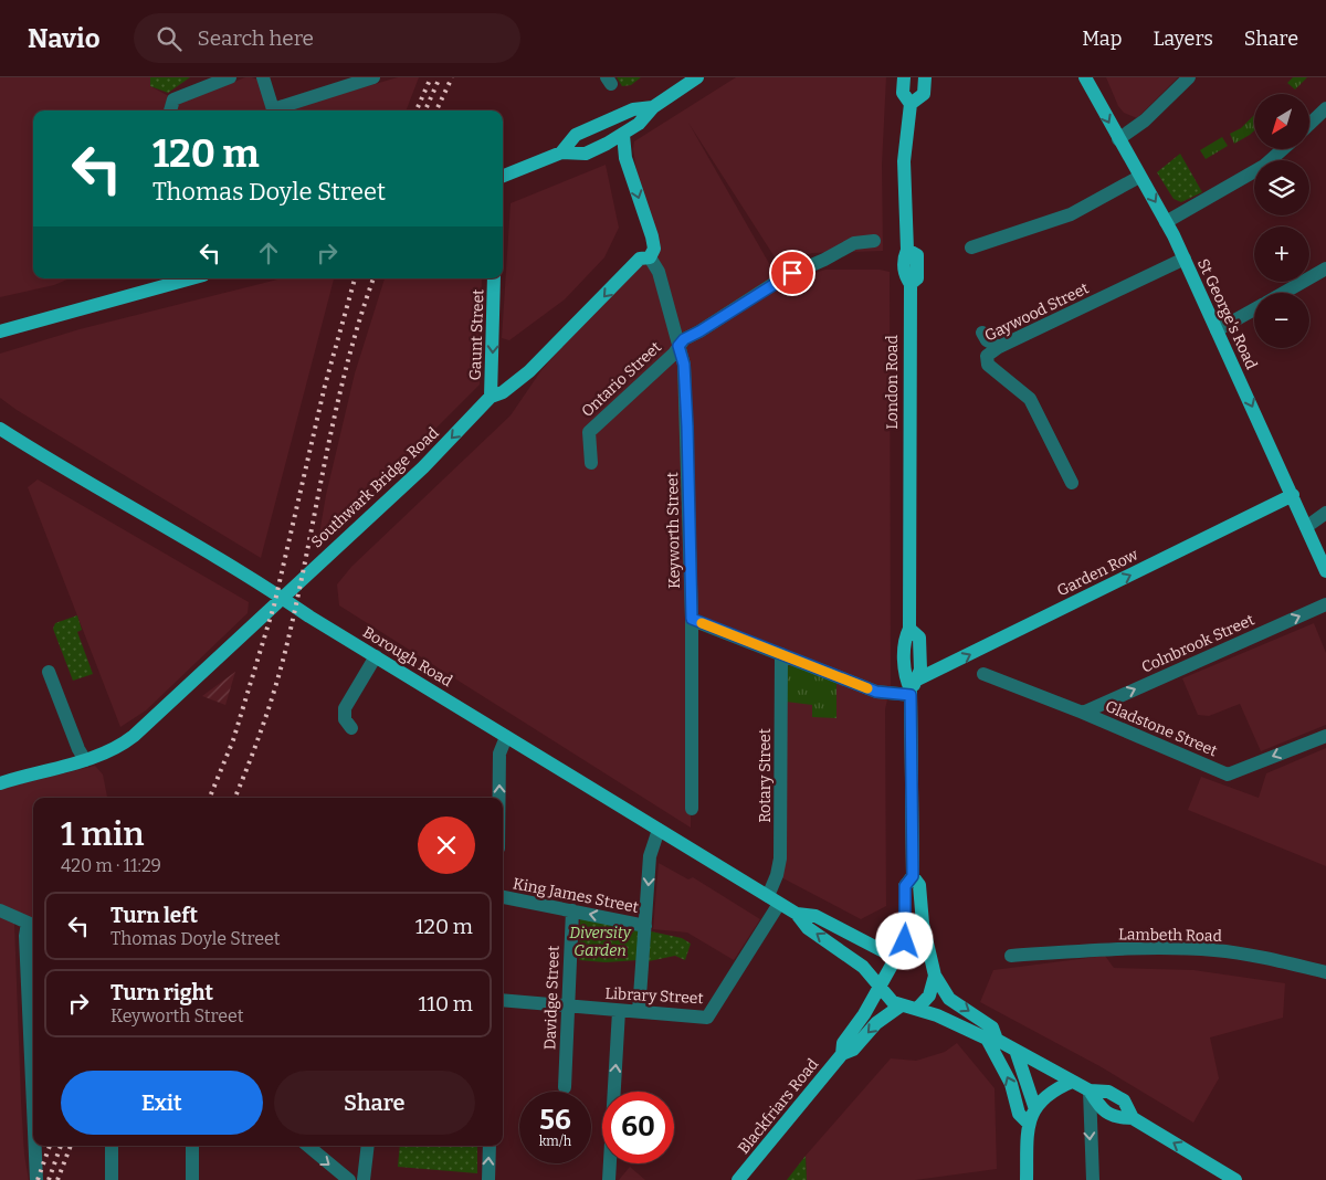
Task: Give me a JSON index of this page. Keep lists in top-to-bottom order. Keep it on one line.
{"streets":{"main road":["St George's Road","Gaunt Street","London Road","Southwark Bridge Road","Garden Row","Borough Road","Blackfriars Road"],"street":["Gaywood Street","Ontario Street","Keyworth Street","Colnbrook Street","Gladstone Street","Rotary Street","King James Street","Lambeth Road","Library Street","Davidge Street"]},"crossings":[["Gaywood Street","St George's Road"],["St George's Road","Garden Row"],["Gaunt Street","Southwark Bridge Road"],["Ontario Street","Keyworth Street"],["London Road","Garden Row"],["Southwark Bridge Road","Keyworth Street"],["Southwark Bridge Road","Borough Road"],["Colnbrook Street","Gladstone Street"],["Borough Road","Rotary Street"],["Borough Road","Library Street"],["Borough Road","Blackfriars Road"],["Rotary Street","Library Street"],["King James Street","Davidge Street"],["Library Street","Davidge Street"]],"one_way":["St George's Road","Gaunt Street","Southwark Bridge Road","Garden Row","Colnbrook Street","Gladstone Street","King James Street"],"parks":["Diversity Garden"],"north":"bottom left","page":{"header":"Navio","search":"Search here","nav":["Map","Layers","Share"],"map_buttons":["+","−"],"turn":["120 m","Thomas Doyle Street"],"heading":["1 min","420 m · 11:29"],"list":[{"name":"Turn left","note":"Thomas Doyle Street","value":"120 m"},{"name":"Turn right","note":"Keyworth Street","value":"110 m"}],"buttons":["Exit","Share"],"speed":"56 km/h","limit":"60"}}
